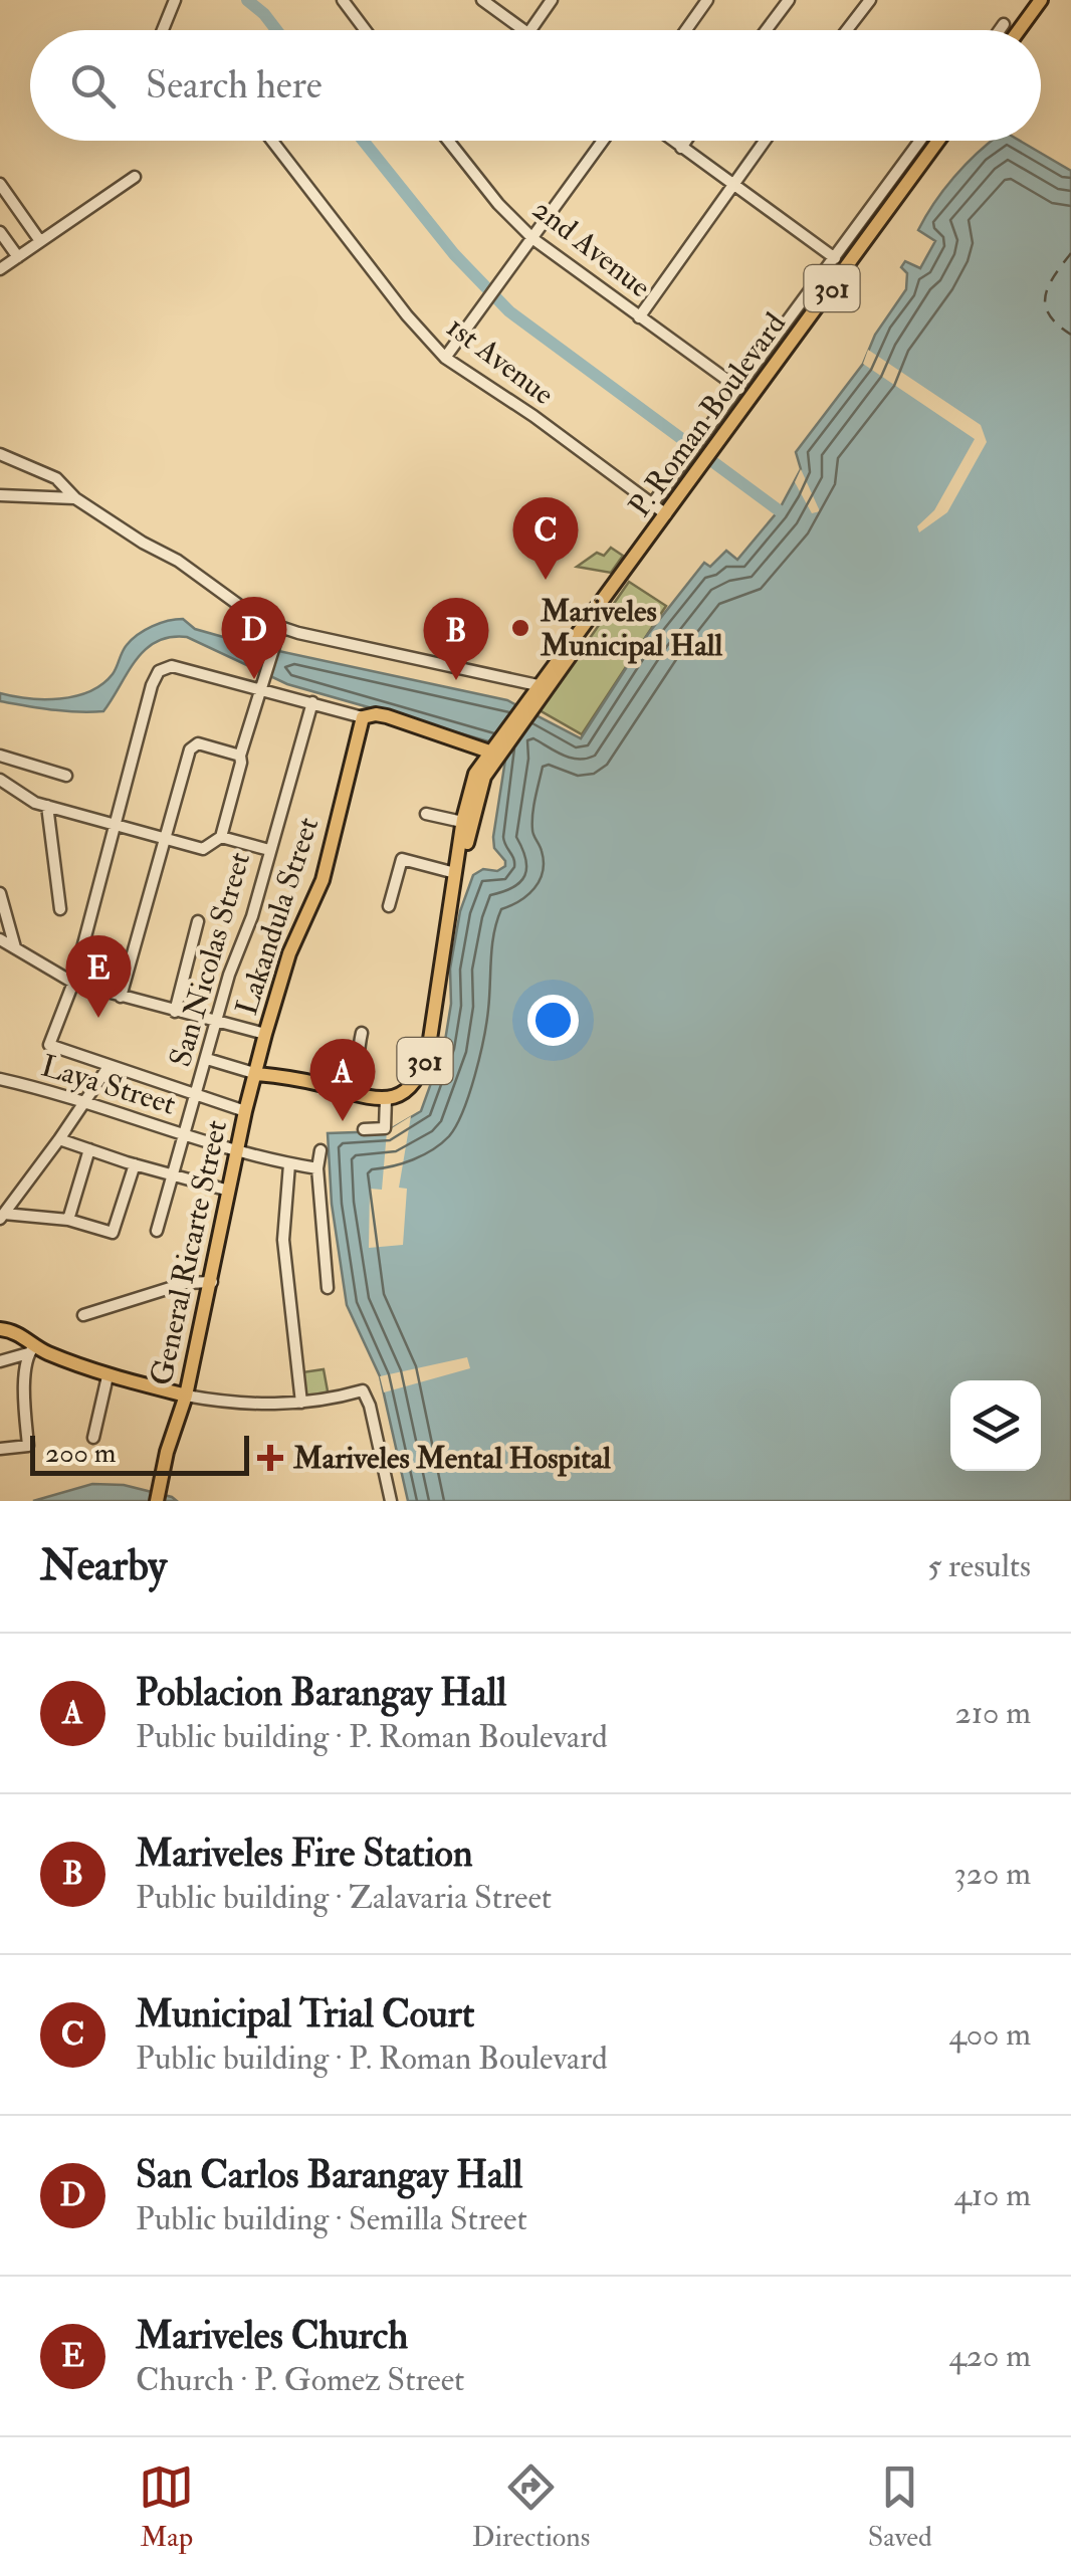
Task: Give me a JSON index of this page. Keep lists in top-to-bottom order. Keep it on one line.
{"streets":{"main road":["301","P. Roman Boulevard","Lakandula Street","General Ricarte Street"],"street":["2nd Avenue","1st Avenue","San Nicolas Street","Laya Street"]},"crossings":[["301","P. Roman Boulevard"],["301","Lakandula Street"],["301","General Ricarte Street"],["1st Avenue","P. Roman Boulevard"],["Lakandula Street","General Ricarte Street"],["San Nicolas Street","Laya Street"],["Laya Street","General Ricarte Street"]],"places":{"other":["Mariveles Municipal Hall"],"health":["Mariveles Mental Hospital"]},"scale_bar":"200 m","page":{"search":"Search here","pins":["C","D","B","E","A"],"scale":"200 m","heading":["Nearby","5 results"],"list":[{"mark":"A","name":"Poblacion Barangay Hall","note":"Public building · P. Roman Boulevard","value":"210 m"},{"mark":"B","name":"Mariveles Fire Station","note":"Public building · Zalavaria Street","value":"320 m"},{"mark":"C","name":"Municipal Trial Court","note":"Public building · P. Roman Boulevard","value":"400 m"},{"mark":"D","name":"San Carlos Barangay Hall","note":"Public building · Semilla Street","value":"410 m"},{"mark":"E","name":"Mariveles Church","note":"Church · P. Gomez Street","value":"420 m"}],"nav":["Map","Directions","Saved"]}}
